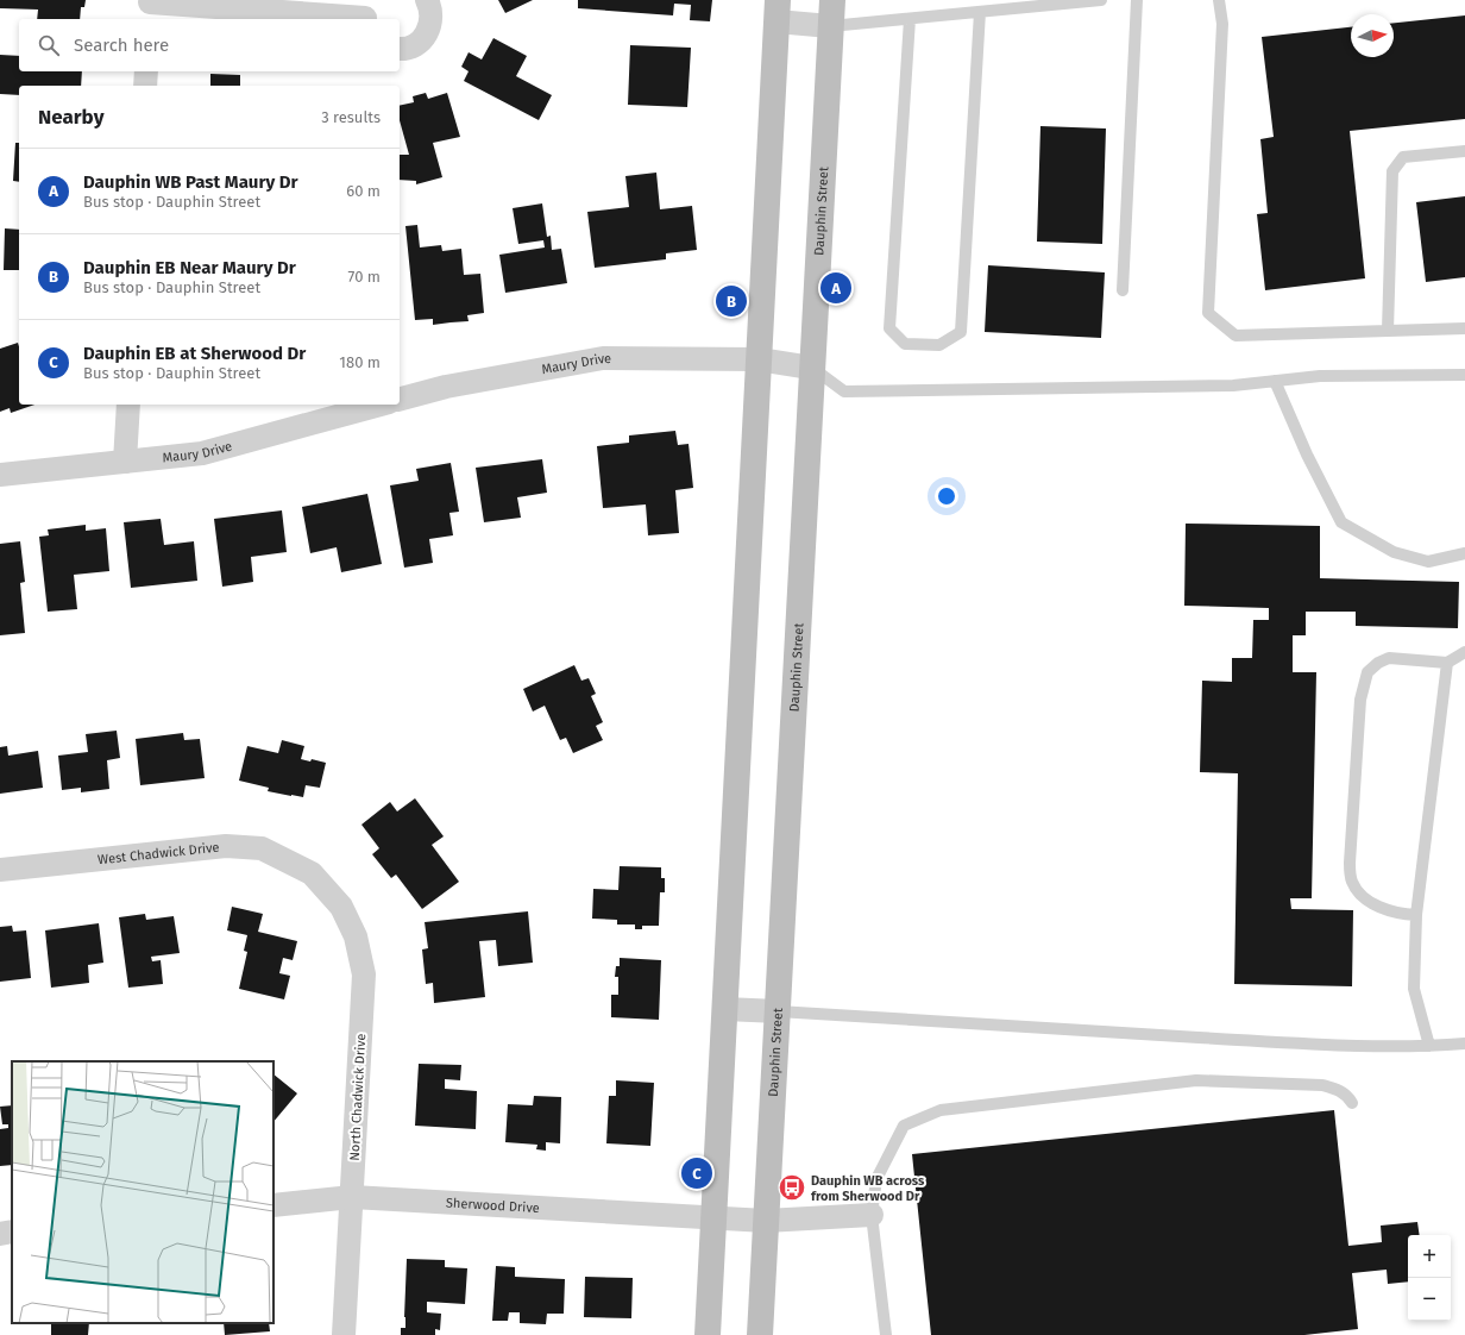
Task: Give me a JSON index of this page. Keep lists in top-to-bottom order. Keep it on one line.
{"streets":{"main road":["Dauphin Street"],"street":["Maury Drive","West Chadwick Drive","North Chadwick Drive","Sherwood Drive"]},"crossings":[["Dauphin Street","Maury Drive"],["Dauphin Street","Sherwood Drive"],["West Chadwick Drive","North Chadwick Drive"],["North Chadwick Drive","Sherwood Drive"]],"places":{"bus stop":["Dauphin WB across from Sherwood Dr"]},"north":"right","page":{"search":"Search here","heading":["Nearby","3 results"],"list":[{"mark":"A","name":"Dauphin WB Past Maury Dr","note":"Bus stop · Dauphin Street","value":"60 m"},{"mark":"B","name":"Dauphin EB Near Maury Dr","note":"Bus stop · Dauphin Street","value":"70 m"},{"mark":"C","name":"Dauphin EB at Sherwood Dr","note":"Bus stop · Dauphin Street","value":"180 m"}],"pins":["A","B","C"],"map_buttons":["+","−"]}}
